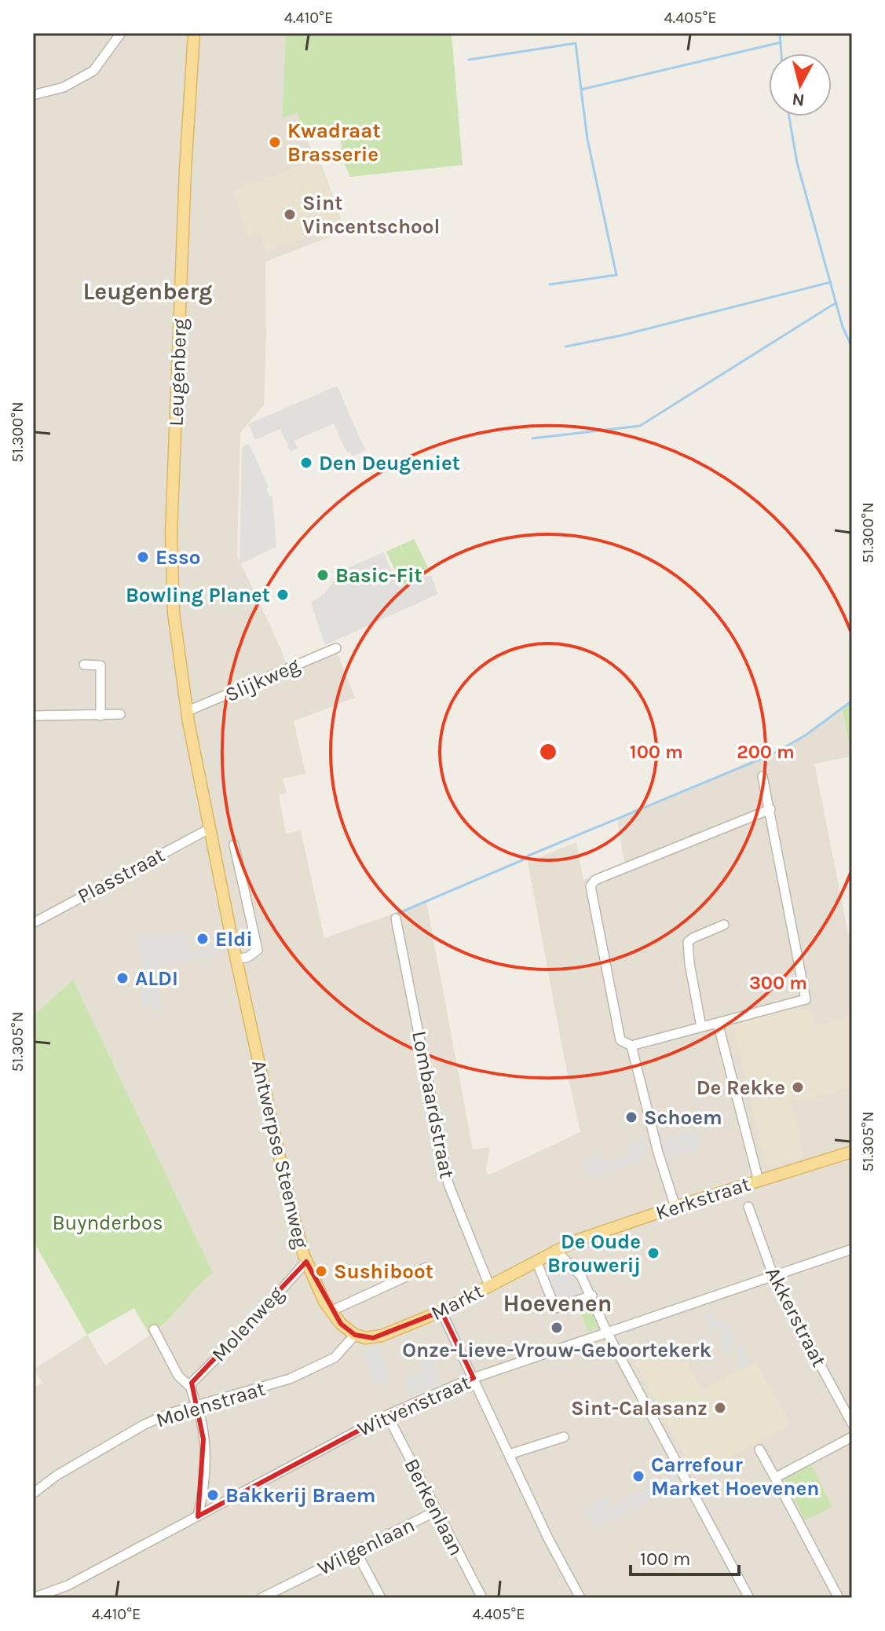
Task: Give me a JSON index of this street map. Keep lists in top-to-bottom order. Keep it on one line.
{"streets":{"main road":["Leugenberg","Antwerpse Steenweg","Kerkstraat","Markt"],"street":["Slijkweg","Plasstraat","Lombaardstraat","Akkerstraat","Molenweg","Molenstraat","Witvenstraat","Berkenlaan","Wilgenlaan"]},"crossings":[["Leugenberg","Slijkweg"],["Leugenberg","Plasstraat"],["Leugenberg","Antwerpse Steenweg"],["Plasstraat","Antwerpse Steenweg"],["Lombaardstraat","Markt"],["Antwerpse Steenweg","Markt"],["Antwerpse Steenweg","Molenweg"],["Antwerpse Steenweg","Molenstraat"],["Kerkstraat","Markt"],["Markt","Molenstraat"],["Akkerstraat","Witvenstraat"],["Witvenstraat","Berkenlaan"],["Berkenlaan","Wilgenlaan"]],"districts":["Leugenberg","Hoevenen"],"parks":["Buynderbos"],"places":["Kwadraat Brasserie","Sint Vincentschool","Den Deugeniet","Esso","Basic-Fit","Bowling Planet","Eldi","ALDI","De Rekke","Schoem","De Oude Brouwerij","Sushiboot","Onze-Lieve-Vrouw-Geboortekerk","Sint-Calasanz","Carrefour Market Hoevenen","Bakkerij Braem"],"scale_bar":"100 m","north":"bottom","coordinates":["4.410°E","4.405°E","51.300°N","51.305°N"],"rings":["100 m","200 m","300 m"]}
